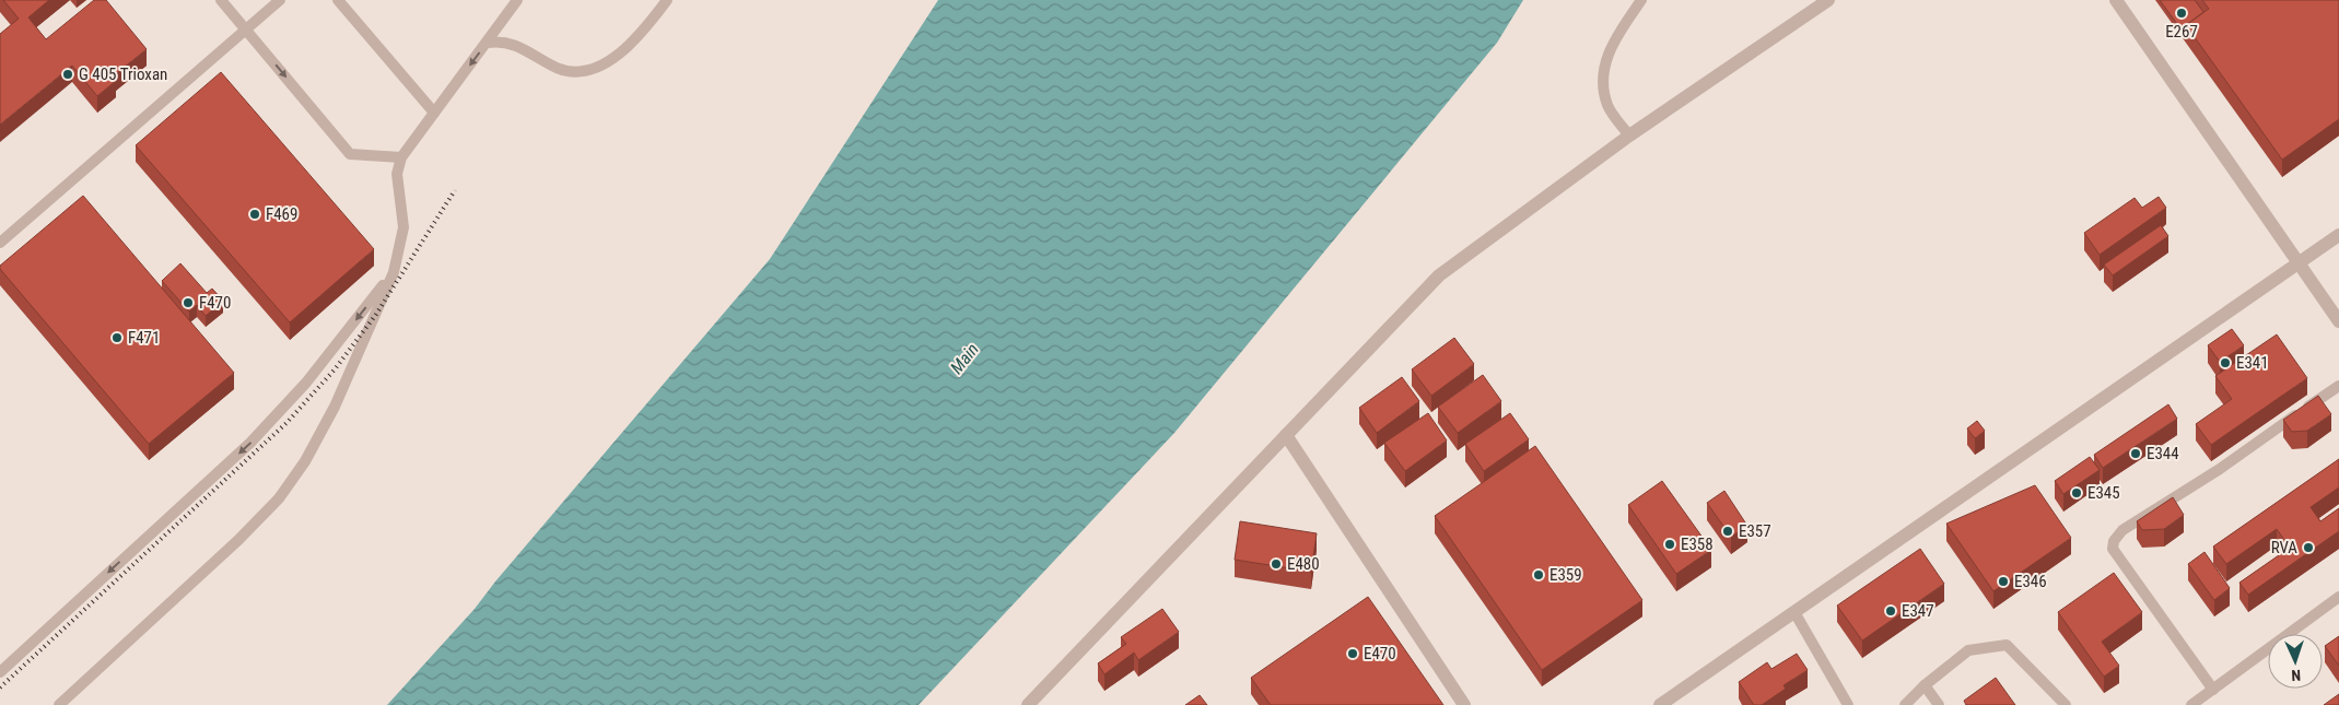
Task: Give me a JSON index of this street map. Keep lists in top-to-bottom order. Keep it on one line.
{"water":["Main"],"places":["E267","G 405 Trioxan","F469","F470","F471","E341","E344","E345","E357","E358","RVA","E480","E359","E346","E347","E470"],"north":"bottom"}
